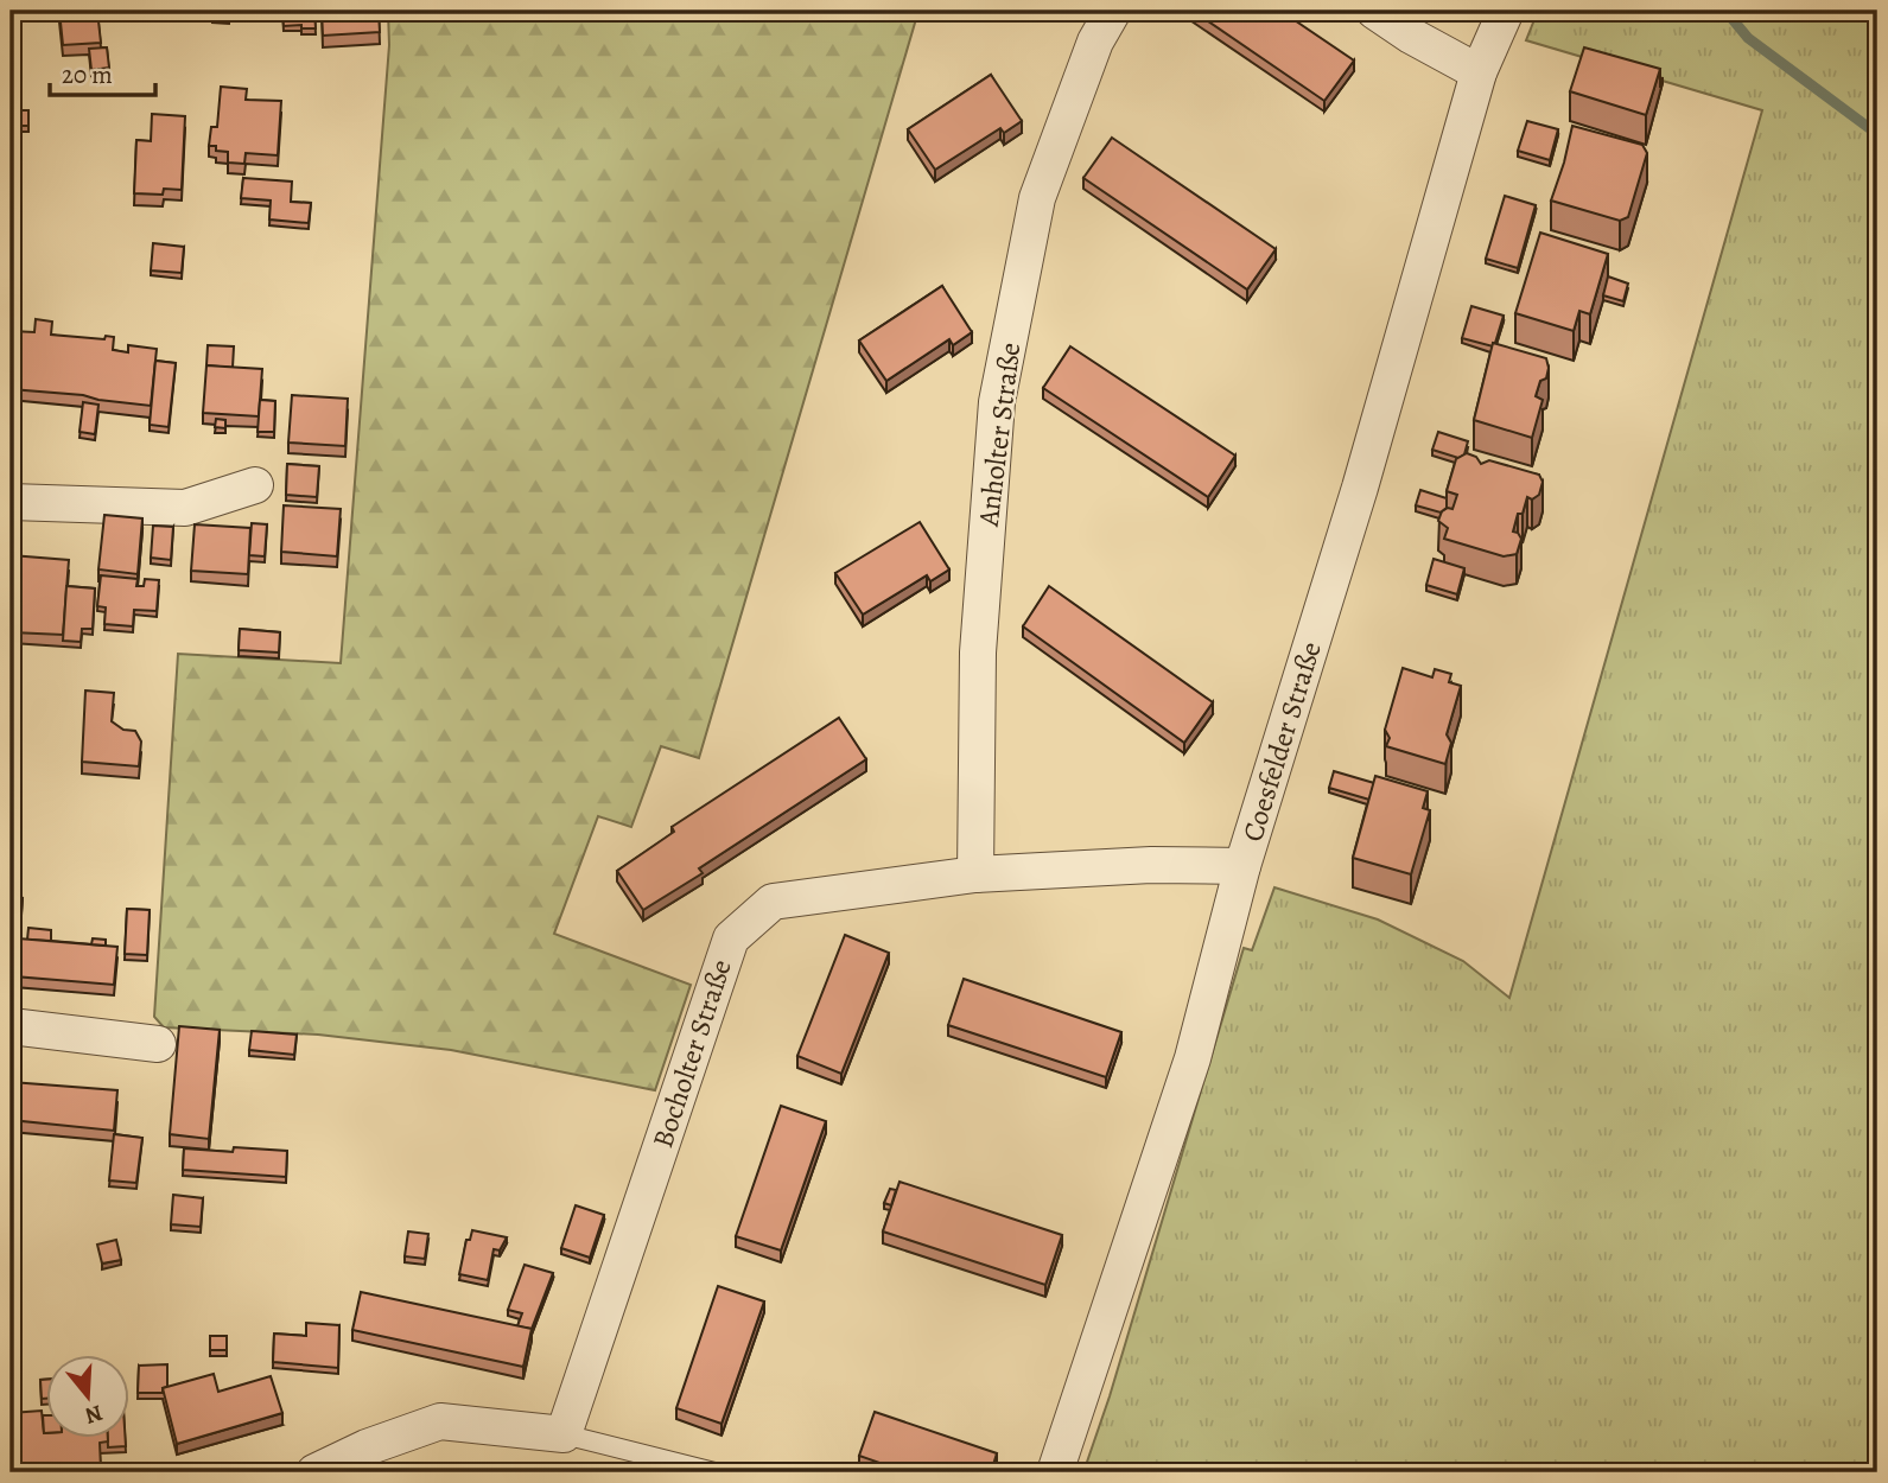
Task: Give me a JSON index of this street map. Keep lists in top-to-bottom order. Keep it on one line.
{"streets":{"street":["Anholter Straße","Coesfelder Straße","Bocholter Straße"]},"crossings":[["Anholter Straße","Bocholter Straße"],["Coesfelder Straße","Bocholter Straße"]],"scale_bar":"20 m","north":"bottom"}
